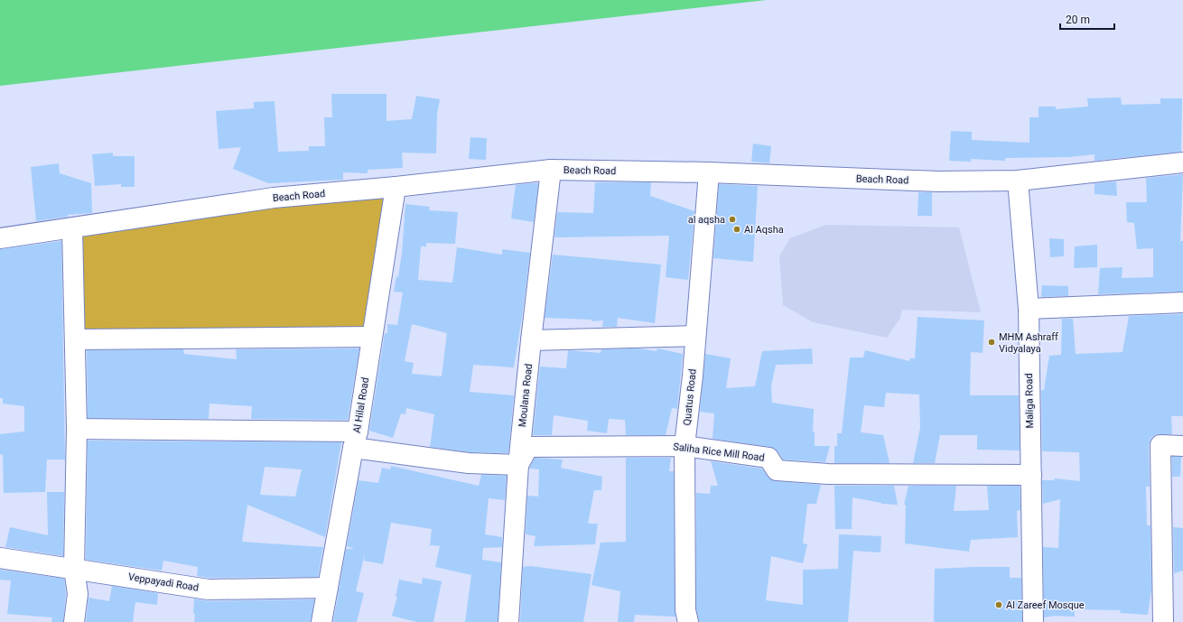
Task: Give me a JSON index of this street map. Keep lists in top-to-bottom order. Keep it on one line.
{"streets":{"street":["Beach Road","Moulana Road","Quatus Road","Maliga Road","Al Hilal Road","Saliha Rice Mill Road","Veppayadi Road"]},"crossings":[["Beach Road","Moulana Road"],["Beach Road","Quatus Road"],["Beach Road","Maliga Road"],["Beach Road","Al Hilal Road"],["Moulana Road","Saliha Rice Mill Road"],["Quatus Road","Saliha Rice Mill Road"],["Maliga Road","Saliha Rice Mill Road"],["Al Hilal Road","Veppayadi Road"]],"places":["al aqsha","Al Aqsha","MHM Ashraff Vidyalaya","Al Zareef Mosque"],"scale_bar":"20 m"}
